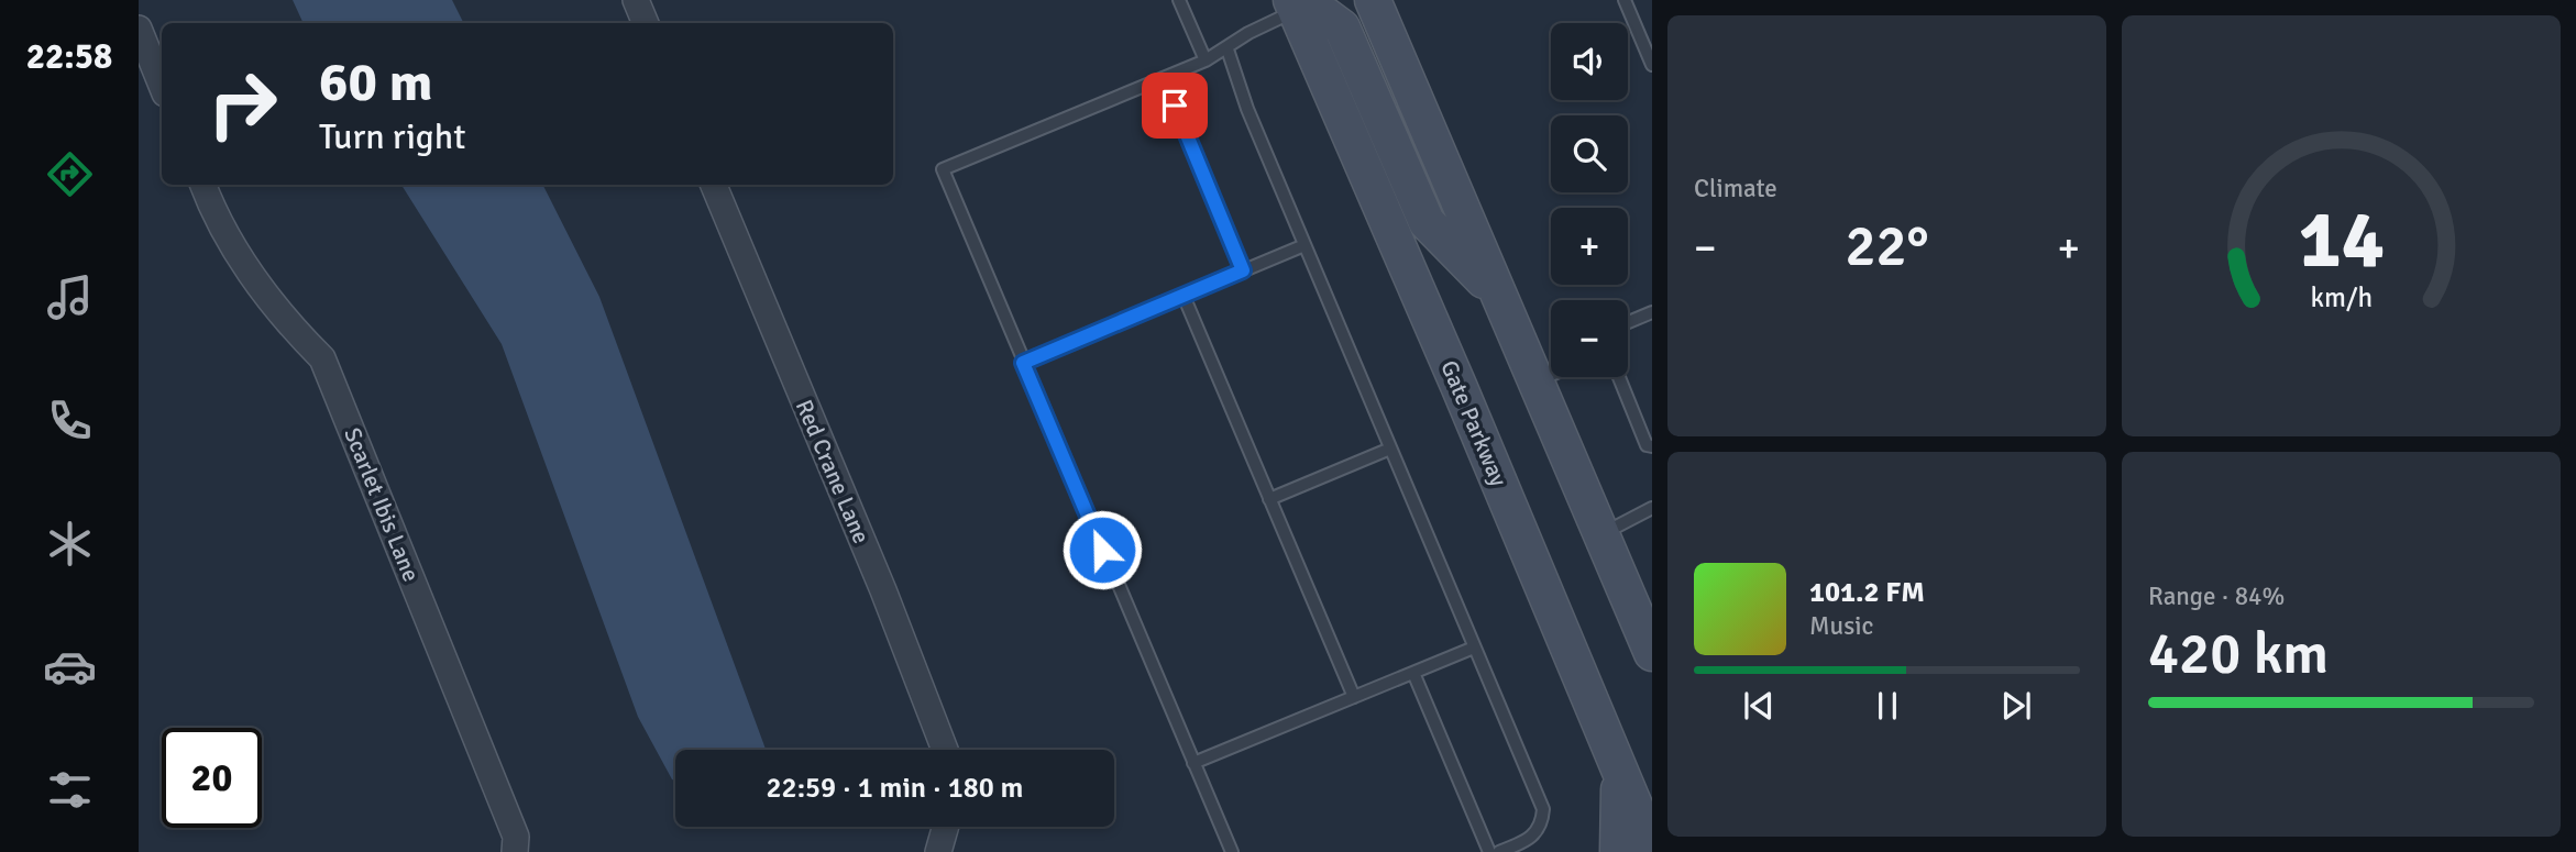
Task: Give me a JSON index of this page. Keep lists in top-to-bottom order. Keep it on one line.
{"streets":{"main road":["Gate Parkway"],"street":["Red Crane Lane","Scarlet Ibis Lane"]},"page":{"tabs":"22:58","tile":["Climate",["Range · 84%","420 km"]],"map_buttons":["+","−"],"turn":["60 m","Turn right"],"heat":["−","22°","+"],"song":["101.2 FM","Music"],"limit":"20","trip":"22:59 · 1 min · 180 m","gauge":["14","km/h"]}}
